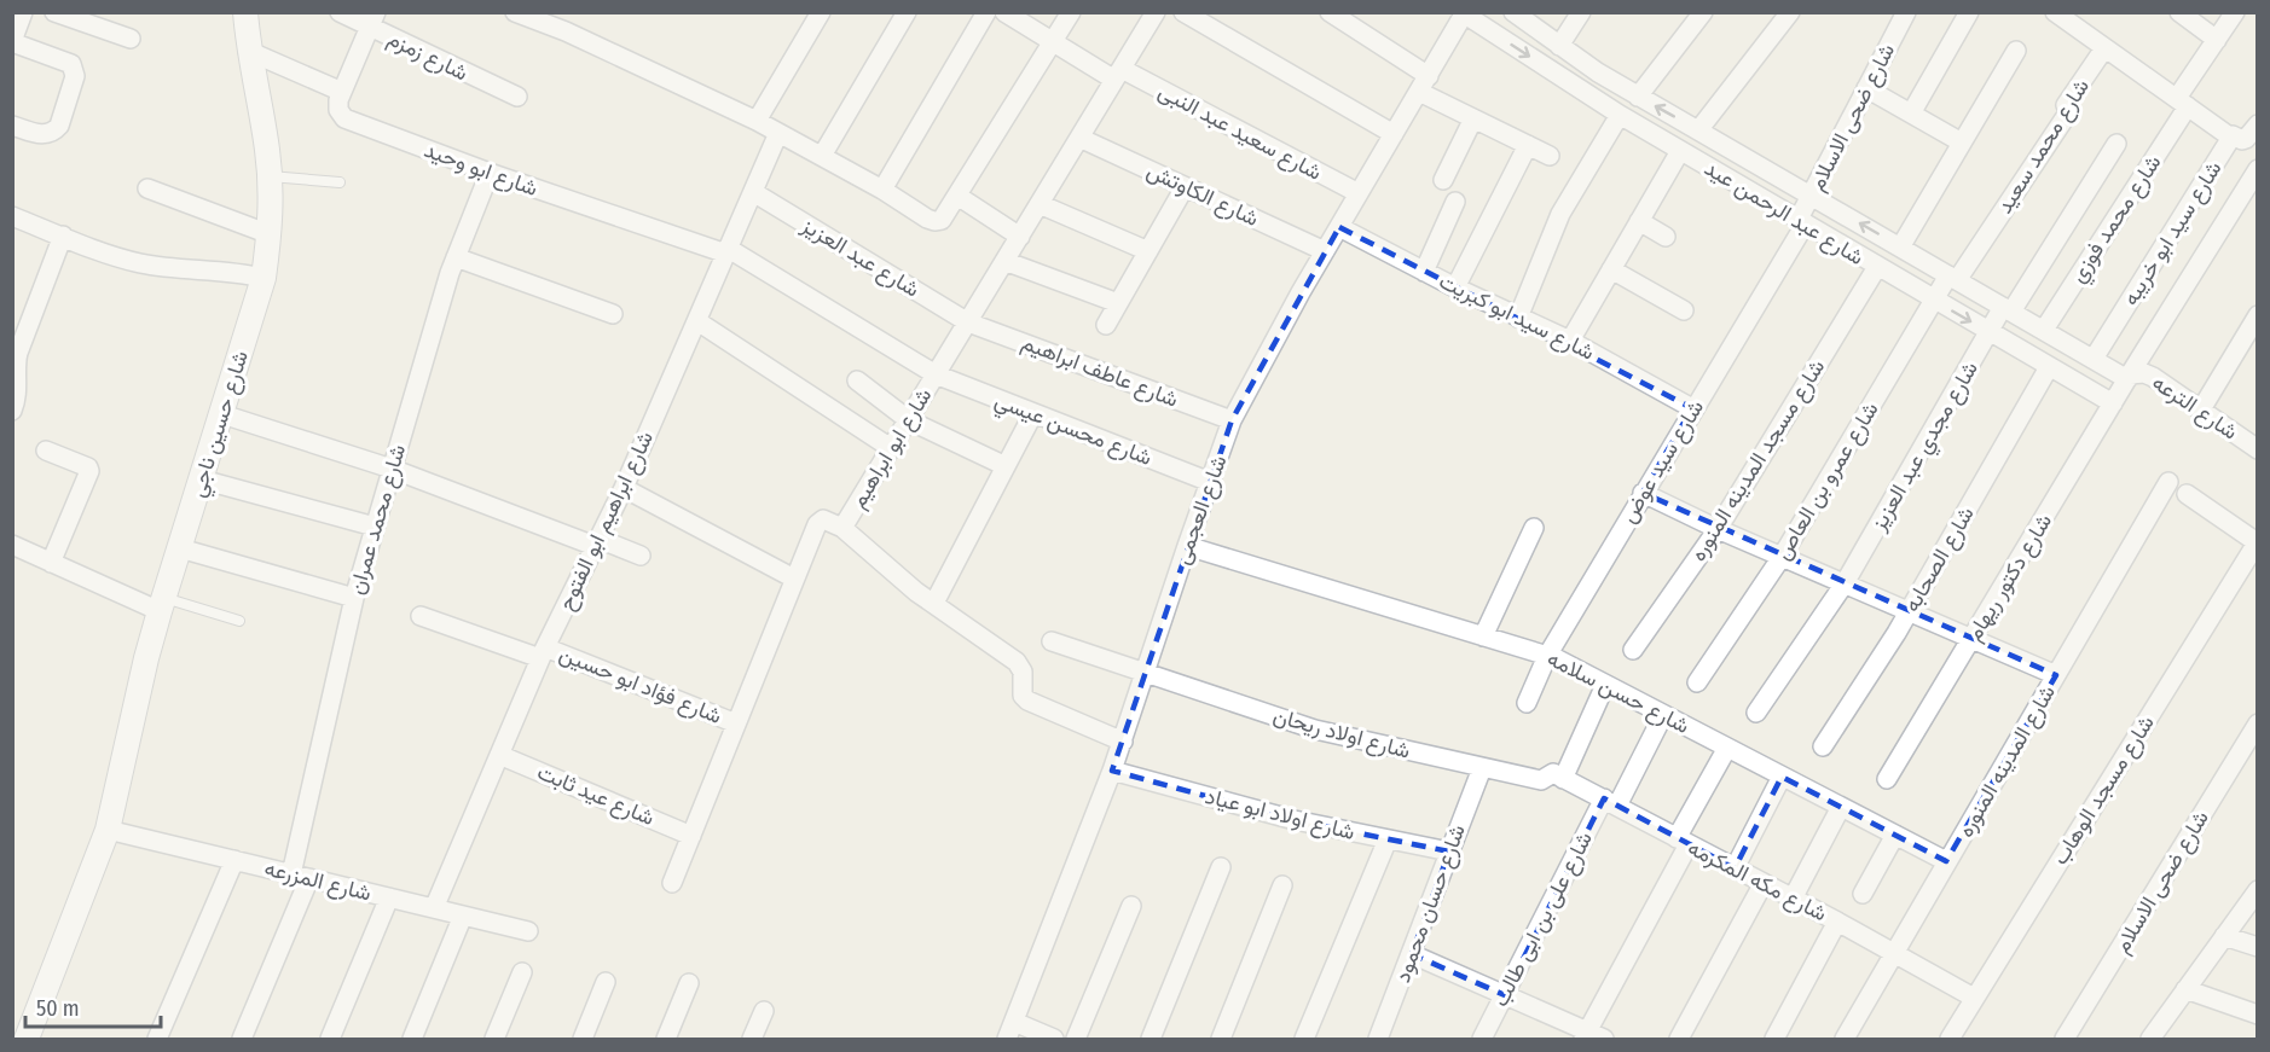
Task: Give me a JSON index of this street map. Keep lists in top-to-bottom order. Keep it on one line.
{"streets":{"street":["شارع زمزم","شارع ضحى الاسلام","شارع سعيد عبد النبى","شارع محمد سعيد","شارع ابو وحيد","شارع الكاوتش","شارع عبد الرحمن عيد","شارع محمد فوزي","شارع سيد ابو خريبه","شارع عبد العزيز","شارع سيد ابو كبريت","شارع عاطف ابراهيم","شارع الترعه","شارع حسين ناجي","شارع محسن عيسي","شارع مجدي عبد العزيز","شارع ابو ابراهيم","شارع مسجد المدينه المنوره","شارع سيد عوض","شارع عمرو بن العاص","شارع العجمى","شارع محمد عمران","شارع ابراهيم ابو الفتوح","شارع الصحابه","شارع دكتور ريهام","شارع فؤاد ابو حسين","شارع حسن سلامه","شارع اولاد ريحان","شارع المدينه المنوره","شارع مسجد الوهاب","شارع عيد ثابت","شارع اولاد ابو عياد","شارع المزرعه","شارع مكه المكرمه","شارع حسان محمود","شارع على بن ابى طالب"]},"crossings":[["شارع ضحى الاسلام","شارع عبد الرحمن عيد"],["شارع ضحى الاسلام","شارع سيد عوض"],["شارع سعيد عبد النبى","شارع ابو ابراهيم"],["شارع سعيد عبد النبى","شارع العجمى"],["شارع محمد سعيد","شارع عبد الرحمن عيد"],["شارع محمد سعيد","شارع عمرو بن العاص"],["شارع ابو وحيد","شارع محسن عيسي"],["شارع ابو وحيد","شارع ابو ابراهيم"],["شارع ابو وحيد","شارع محمد عمران"],["شارع ابو وحيد","شارع ابراهيم ابو الفتوح"],["شارع الكاوتش","شارع ابو ابراهيم"],["شارع الكاوتش","شارع العجمى"],["شارع عبد الرحمن عيد","شارع محمد فوزي"],["شارع عبد الرحمن عيد","شارع سيد ابو خريبه"],["شارع عبد الرحمن عيد","شارع الترعه"],["شارع عبد الرحمن عيد","شارع مجدي عبد العزيز"],["شارع عبد الرحمن عيد","شارع مسجد المدينه المنوره"],["شارع عبد الرحمن عيد","شارع سيد عوض"],["شارع عبد الرحمن عيد","شارع عمرو بن العاص"],["شارع عبد الرحمن عيد","شارع العجمى"],["شارع عبد الرحمن عيد","شارع الصحابه"],["شارع عبد الرحمن عيد","شارع دكتور ريهام"],["شارع عبد العزيز","شارع عاطف ابراهيم"],["شارع عبد العزيز","شارع ابو ابراهيم"],["شارع عبد العزيز","شارع ابراهيم ابو الفتوح"],["شارع سيد ابو كبريت","شارع سيد عوض"],["شارع سيد ابو كبريت","شارع العجمى"],["شارع عاطف ابراهيم","شارع ابو ابراهيم"],["شارع عاطف ابراهيم","شارع العجمى"],["شارع الترعه","شارع دكتور ريهام"],["شارع حسين ناجي","شارع المزرعه"],["شارع محسن عيسي","شارع ابو ابراهيم"],["شارع محسن عيسي","شارع العجمى"],["شارع ابو ابراهيم","شارع فؤاد ابو حسين"],["شارع ابو ابراهيم","شارع عيد ثابت"],["شارع سيد عوض","شارع حسن سلامه"],["شارع العجمى","شارع حسن سلامه"],["شارع العجمى","شارع اولاد ريحان"],["شارع العجمى","شارع اولاد ابو عياد"],["شارع محمد عمران","شارع المزرعه"],["شارع ابراهيم ابو الفتوح","شارع فؤاد ابو حسين"],["شارع ابراهيم ابو الفتوح","شارع عيد ثابت"],["شارع ابراهيم ابو الفتوح","شارع المزرعه"],["شارع حسن سلامه","شارع المدينه المنوره"],["شارع حسن سلامه","شارع على بن ابى طالب"],["شارع اولاد ريحان","شارع مكه المكرمه"],["شارع اولاد ريحان","شارع حسان محمود"],["شارع المدينه المنوره","شارع مكه المكرمه"],["شارع مسجد الوهاب","شارع مكه المكرمه"],["شارع اولاد ابو عياد","شارع حسان محمود"],["شارع مكه المكرمه","شارع على بن ابى طالب"]],"scale_bar":"50 m"}
